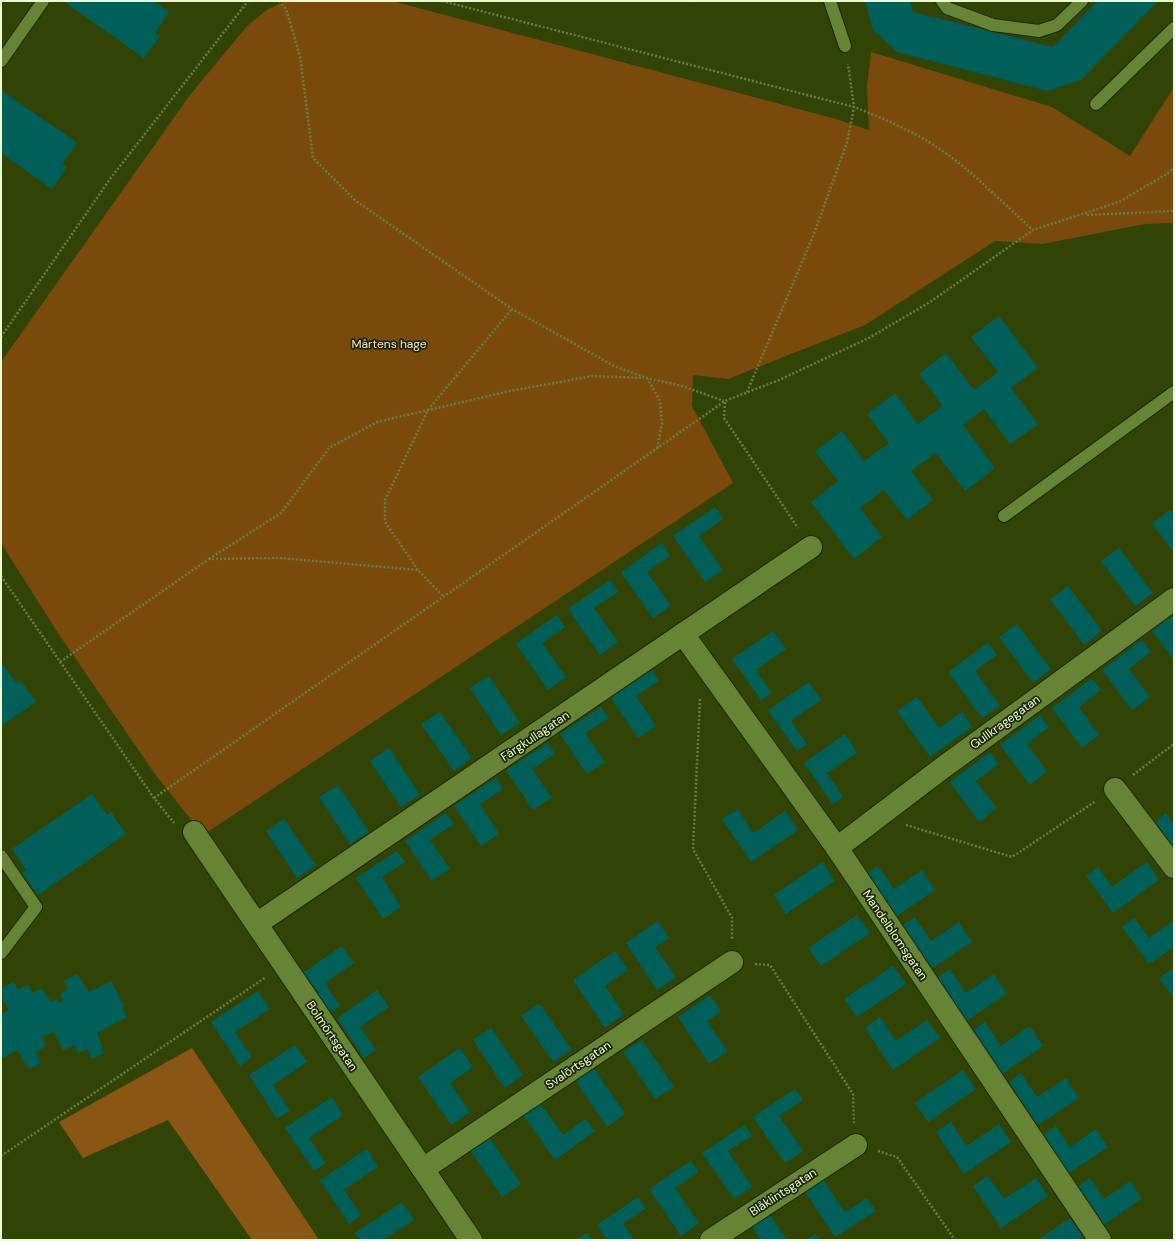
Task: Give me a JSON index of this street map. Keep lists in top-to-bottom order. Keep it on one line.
{"streets":{"street":["Gullkragegatan","Färgkullagatan","Mandelblomsgatan","Bolmörtsgatan","Svalörtsgatan","Blåklintsgatan"]},"crossings":[["Gullkragegatan","Mandelblomsgatan"],["Färgkullagatan","Mandelblomsgatan"],["Färgkullagatan","Bolmörtsgatan"],["Bolmörtsgatan","Svalörtsgatan"]],"parks":["Mårtens hage"]}
